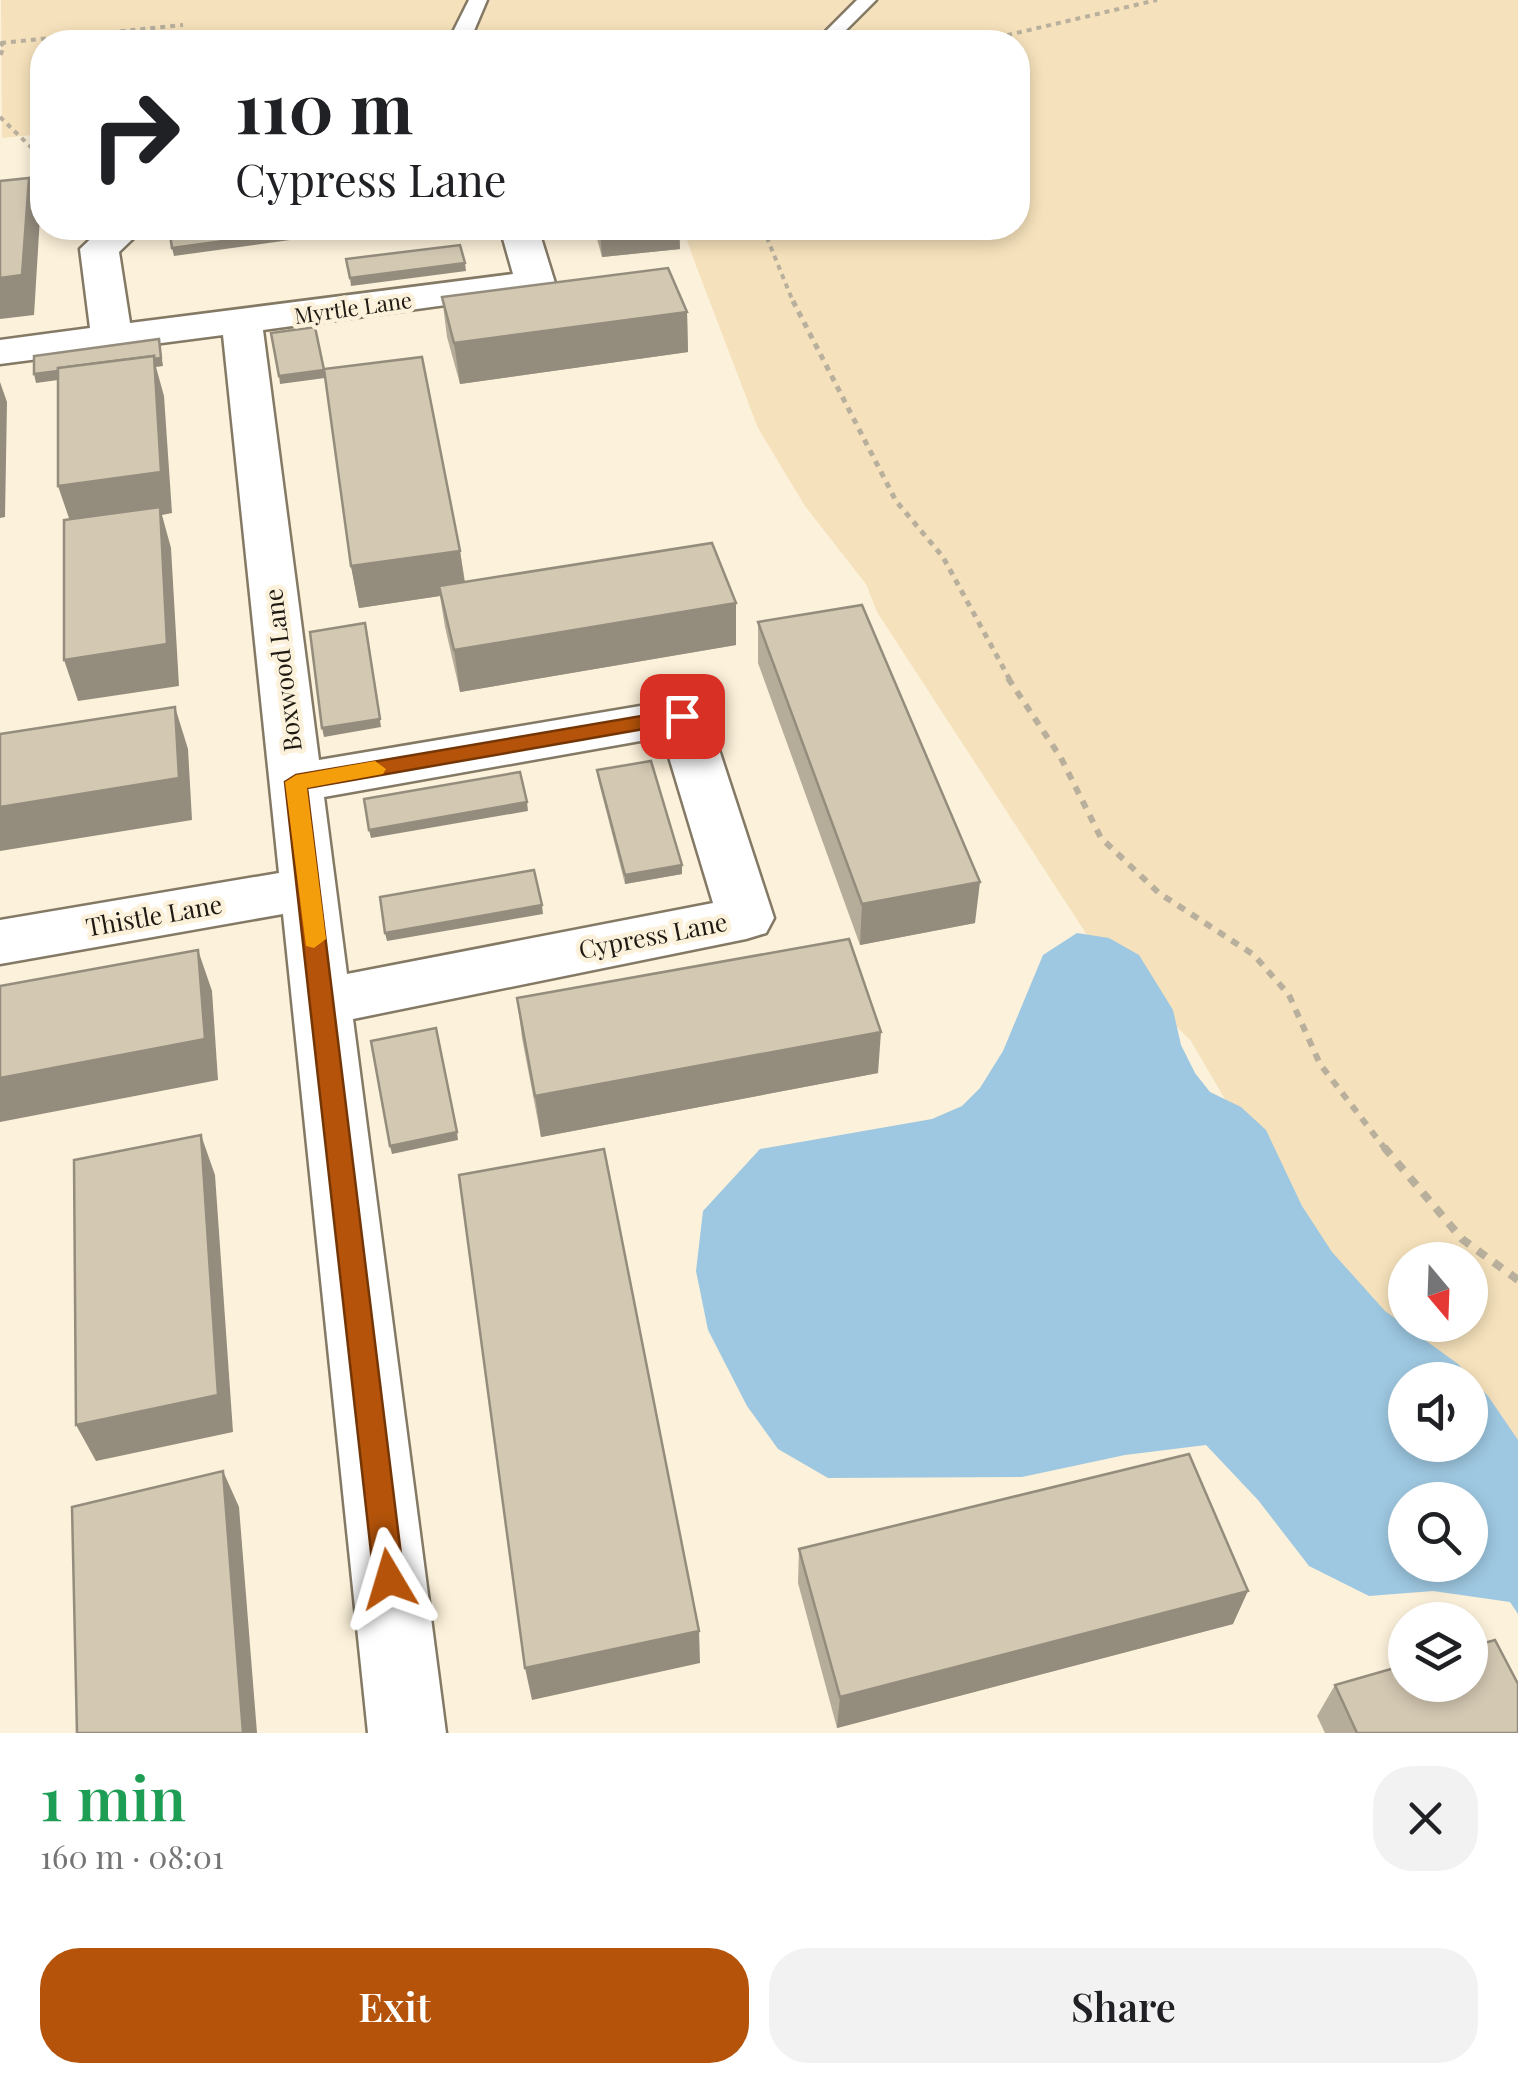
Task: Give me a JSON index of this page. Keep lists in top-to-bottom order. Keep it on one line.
{"streets":{"street":["Myrtle Lane","Boxwood Lane","Thistle Lane","Cypress Lane"]},"crossings":[["Myrtle Lane","Boxwood Lane"],["Boxwood Lane","Thistle Lane"],["Boxwood Lane","Cypress Lane"]],"north":"bottom","page":{"turn":["110 m","Cypress Lane"],"heading":["1 min","160 m · 08:01"],"buttons":["Exit","Share"]}}
